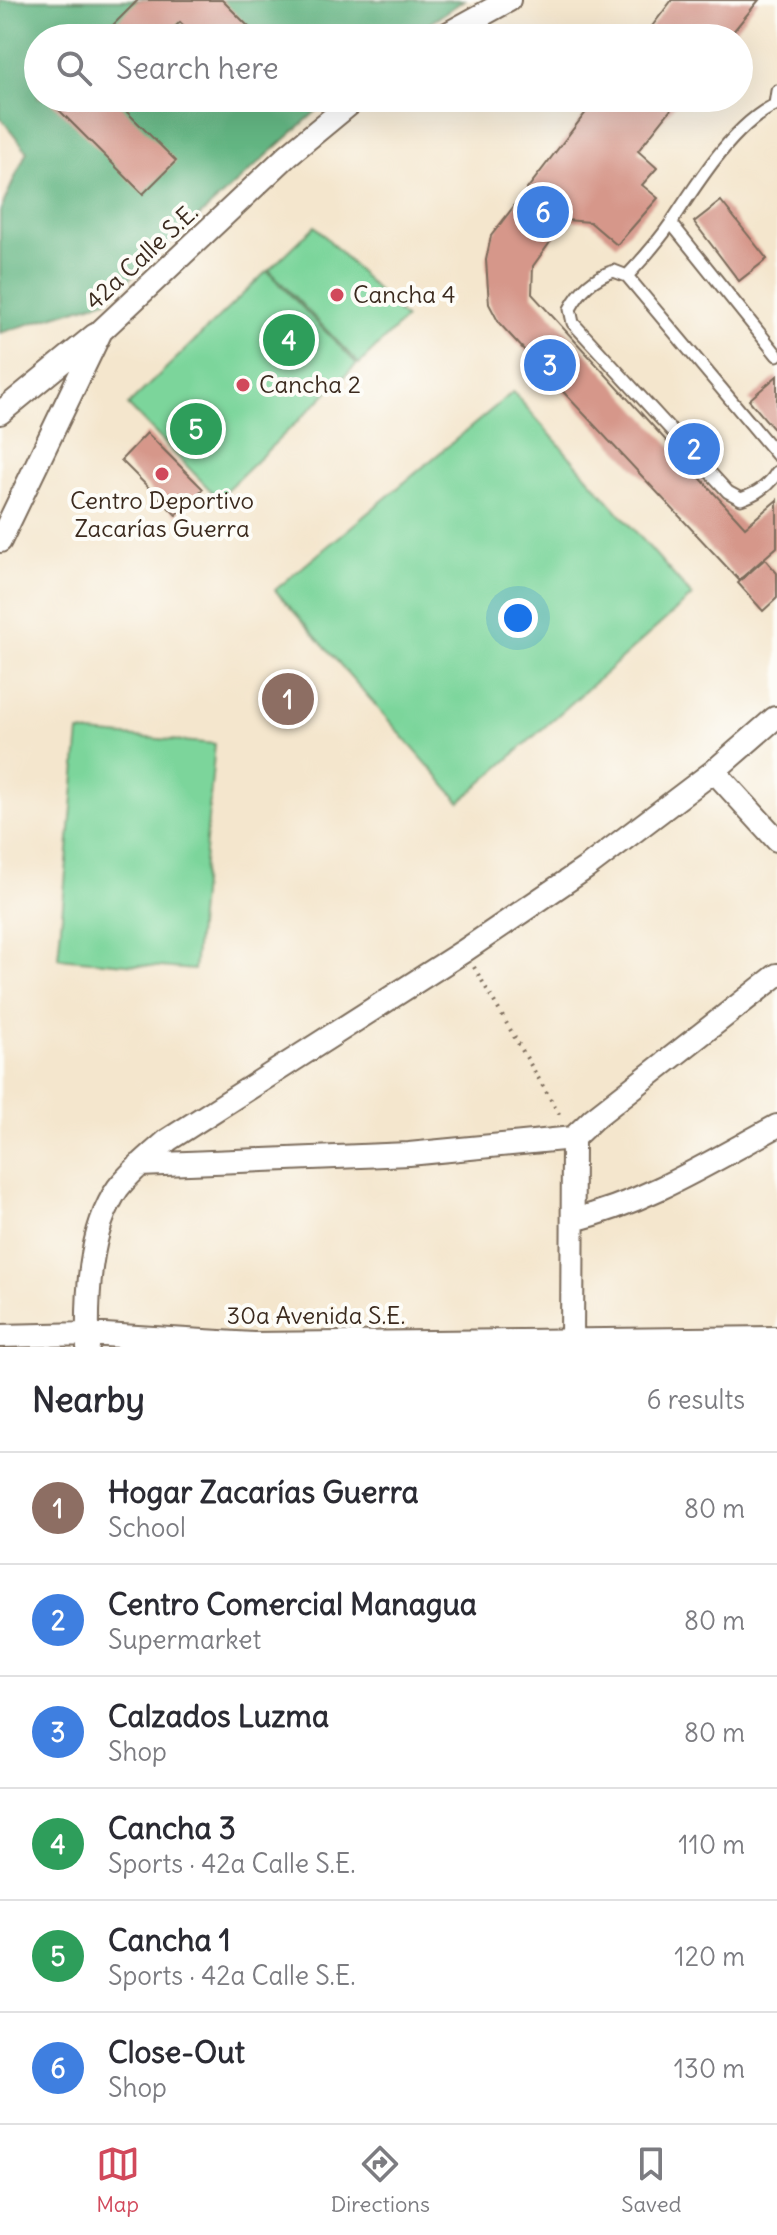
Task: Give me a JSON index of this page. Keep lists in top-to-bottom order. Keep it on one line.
{"streets":{"street":["42a Calle S.E.","30a Avenida S.E."]},"places":["Cancha 4","Cancha 2","Centro Deportivo Zacarías Guerra"],"page":{"search":"Search here","pins":["6","4","3","5","2","1"],"heading":["Nearby","6 results"],"list":[{"mark":"1","name":"Hogar Zacarías Guerra","note":"School","value":"80 m"},{"mark":"2","name":"Centro Comercial Managua","note":"Supermarket","value":"80 m"},{"mark":"3","name":"Calzados Luzma","note":"Shop","value":"80 m"},{"mark":"4","name":"Cancha 3","note":"Sports · 42a Calle S.E.","value":"110 m"},{"mark":"5","name":"Cancha 1","note":"Sports · 42a Calle S.E.","value":"120 m"},{"mark":"6","name":"Close-Out","note":"Shop","value":"130 m"}],"nav":["Map","Directions","Saved"]}}
